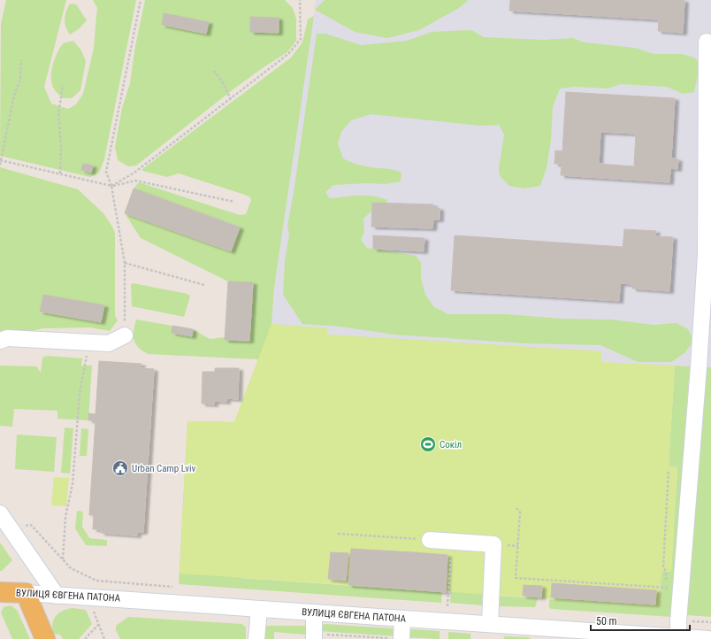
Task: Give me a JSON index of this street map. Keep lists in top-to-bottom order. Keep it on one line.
{"streets":{"main road":["ВУЛИЦЯ ЄВГЕНА ПАТОНА"]},"places":{"sports":["Сокіл"],"public building":["Urban Camp Lviv"]},"scale_bar":"50 m"}
